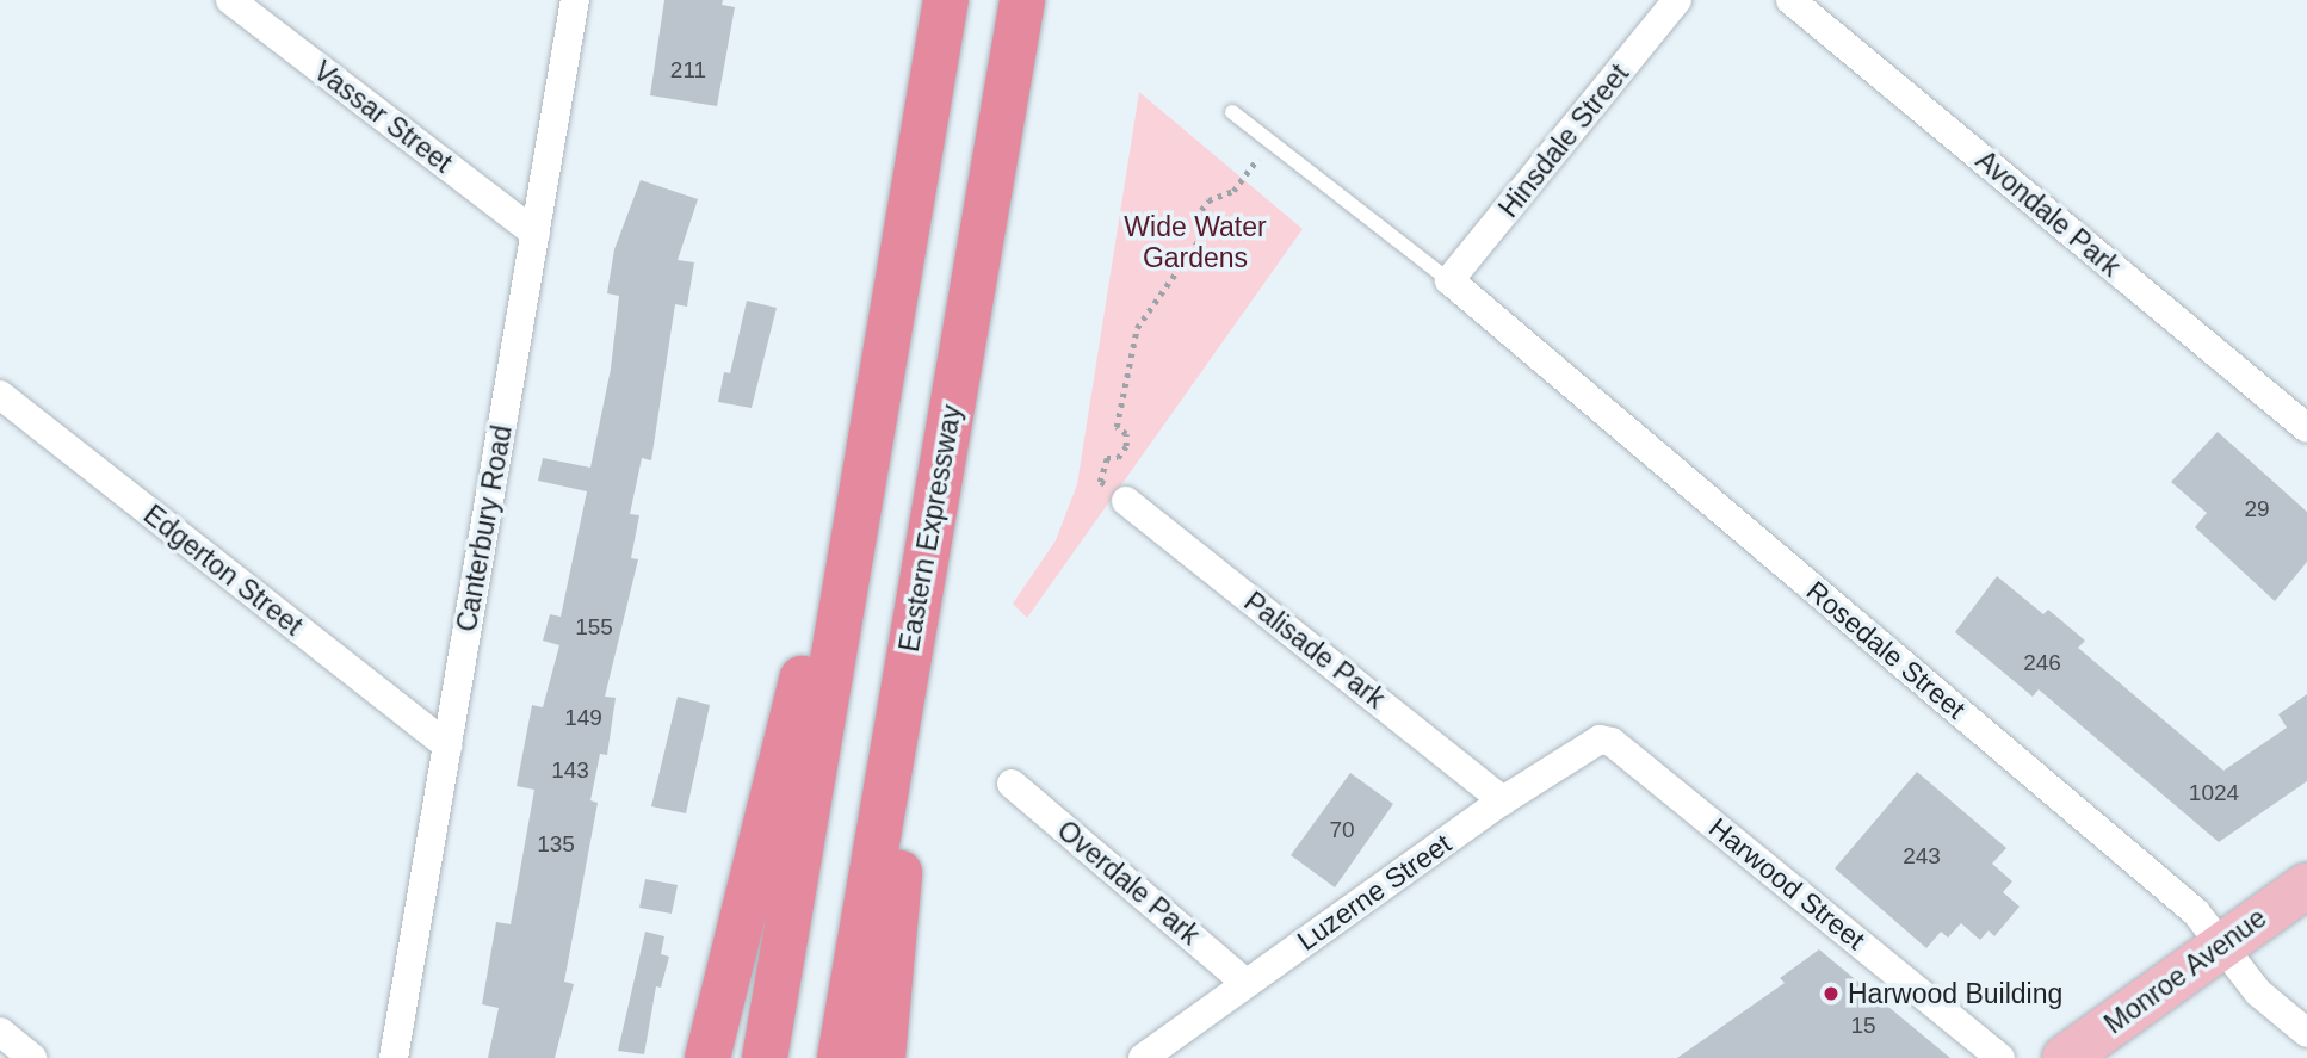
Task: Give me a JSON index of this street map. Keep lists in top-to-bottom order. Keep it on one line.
{"streets":{"highway":["Eastern Expressway"],"main road":["Monroe Avenue"],"street":["Vassar Street","Hinsdale Street","Avondale Park","Canterbury Road","Edgerton Street","Palisade Park","Rosedale Street","Overdale Park","Harwood Street","Luzerne Street"]},"crossings":[["Vassar Street","Canterbury Road"],["Hinsdale Street","Rosedale Street"],["Canterbury Road","Edgerton Street"],["Palisade Park","Luzerne Street"],["Rosedale Street","Monroe Avenue"],["Overdale Park","Luzerne Street"],["Harwood Street","Luzerne Street"]],"parks":["Wide Water Gardens"],"places":["Harwood Building"],"house_numbers":["211","29","155","246","149","143","1024","70","135","243","15"]}
